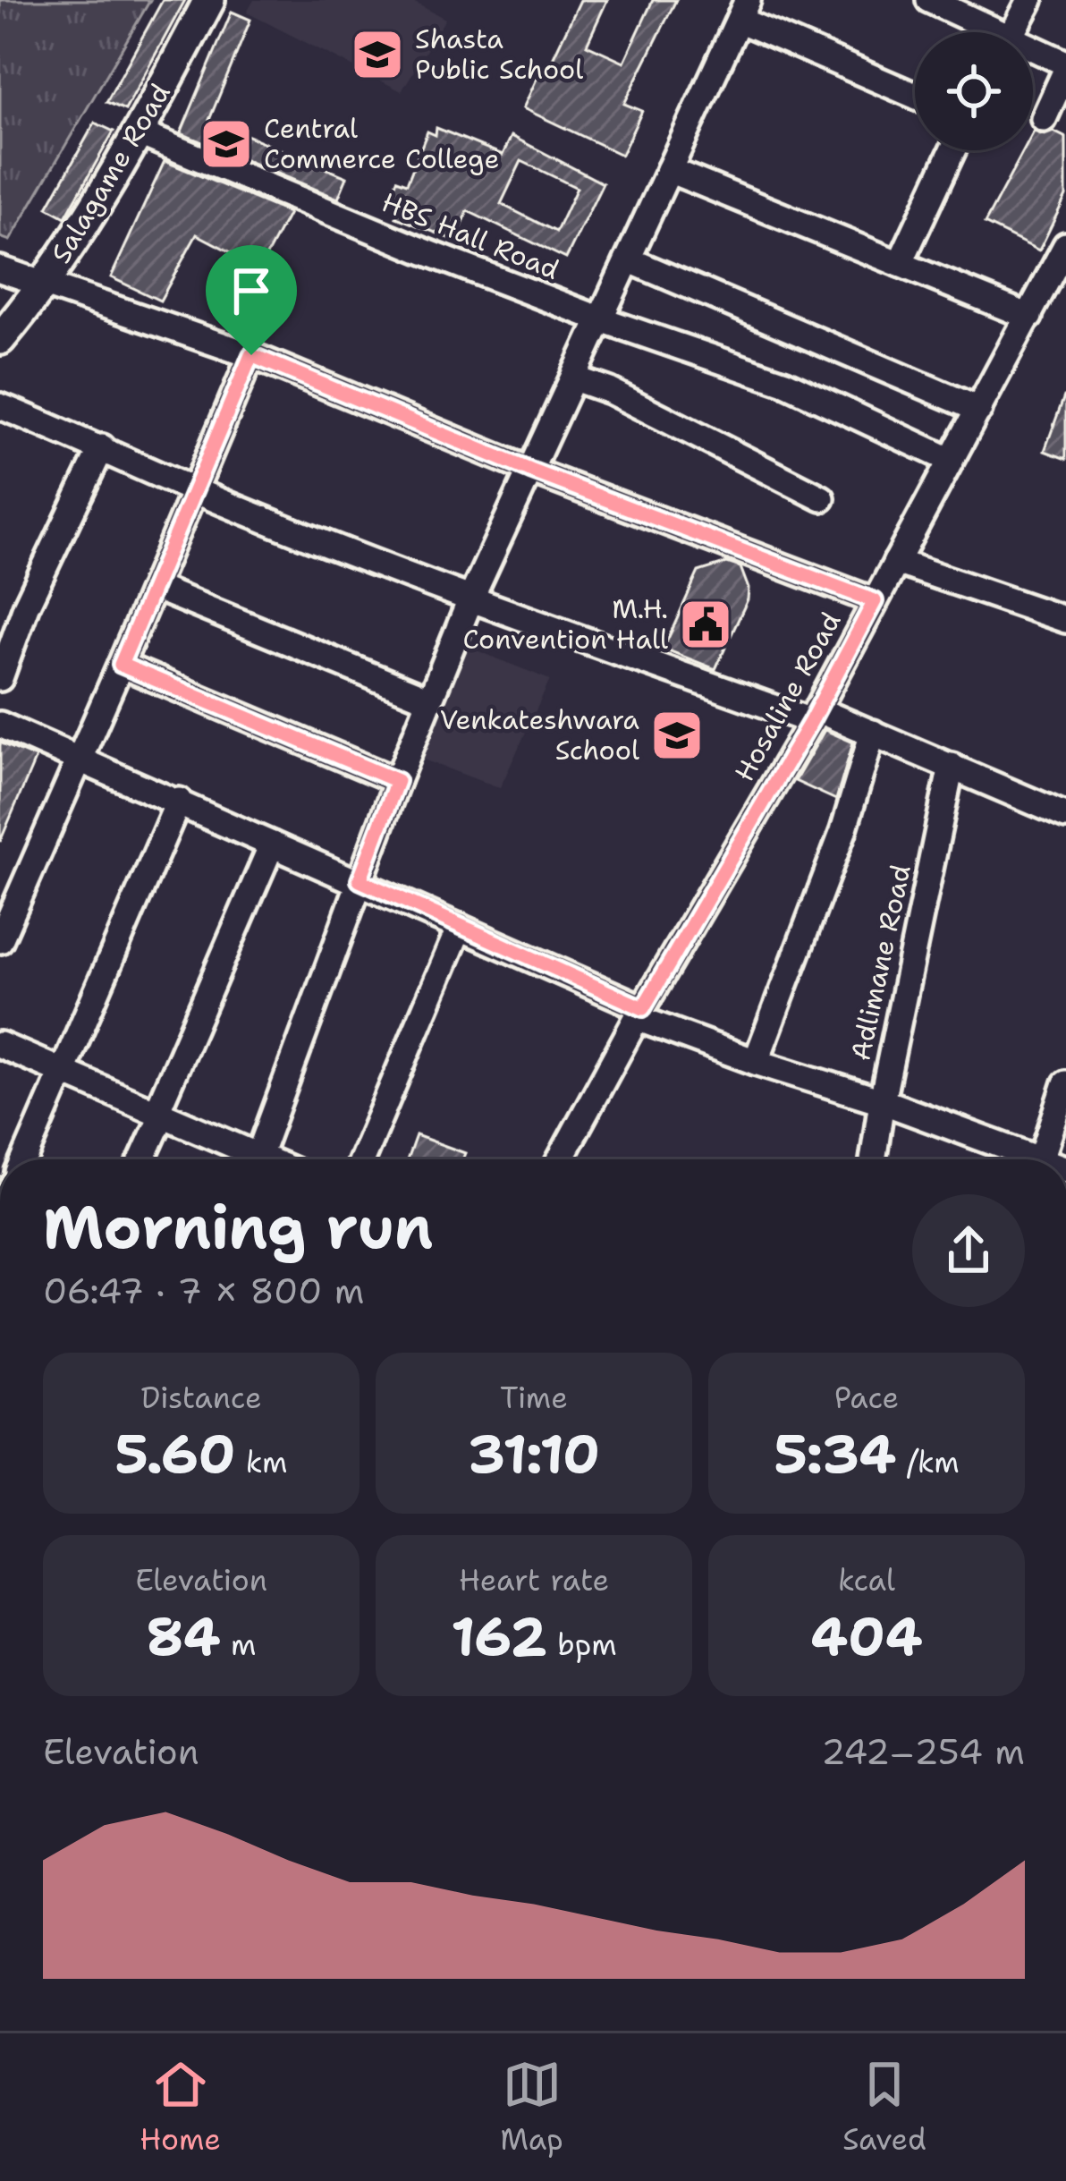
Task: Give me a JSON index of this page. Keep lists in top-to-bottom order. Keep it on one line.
{"streets":{"main road":["Salagame Road"],"street":["HBS Hall Road","Hosaline Road","Adlimane Road"]},"crossings":[["Salagame Road","HBS Hall Road"],["HBS Hall Road","Hosaline Road"]],"places":{"school or university":["Shasta Public School","Central Commerce College","Venkateshwara School"],"public building":["M.H. Convention Hall"]},"page":{"heading":["Morning run","06:47 · 7 × 800 m"],"stats":[["Distance","5.60 km"],["Time","31:10"],["Pace","5:34 /km"],["Elevation","84 m"],["Heart rate","162 bpm"],["kcal","404"]],"chart":["Elevation","242–254 m"],"tabs":["Home","Map","Saved"]}}
